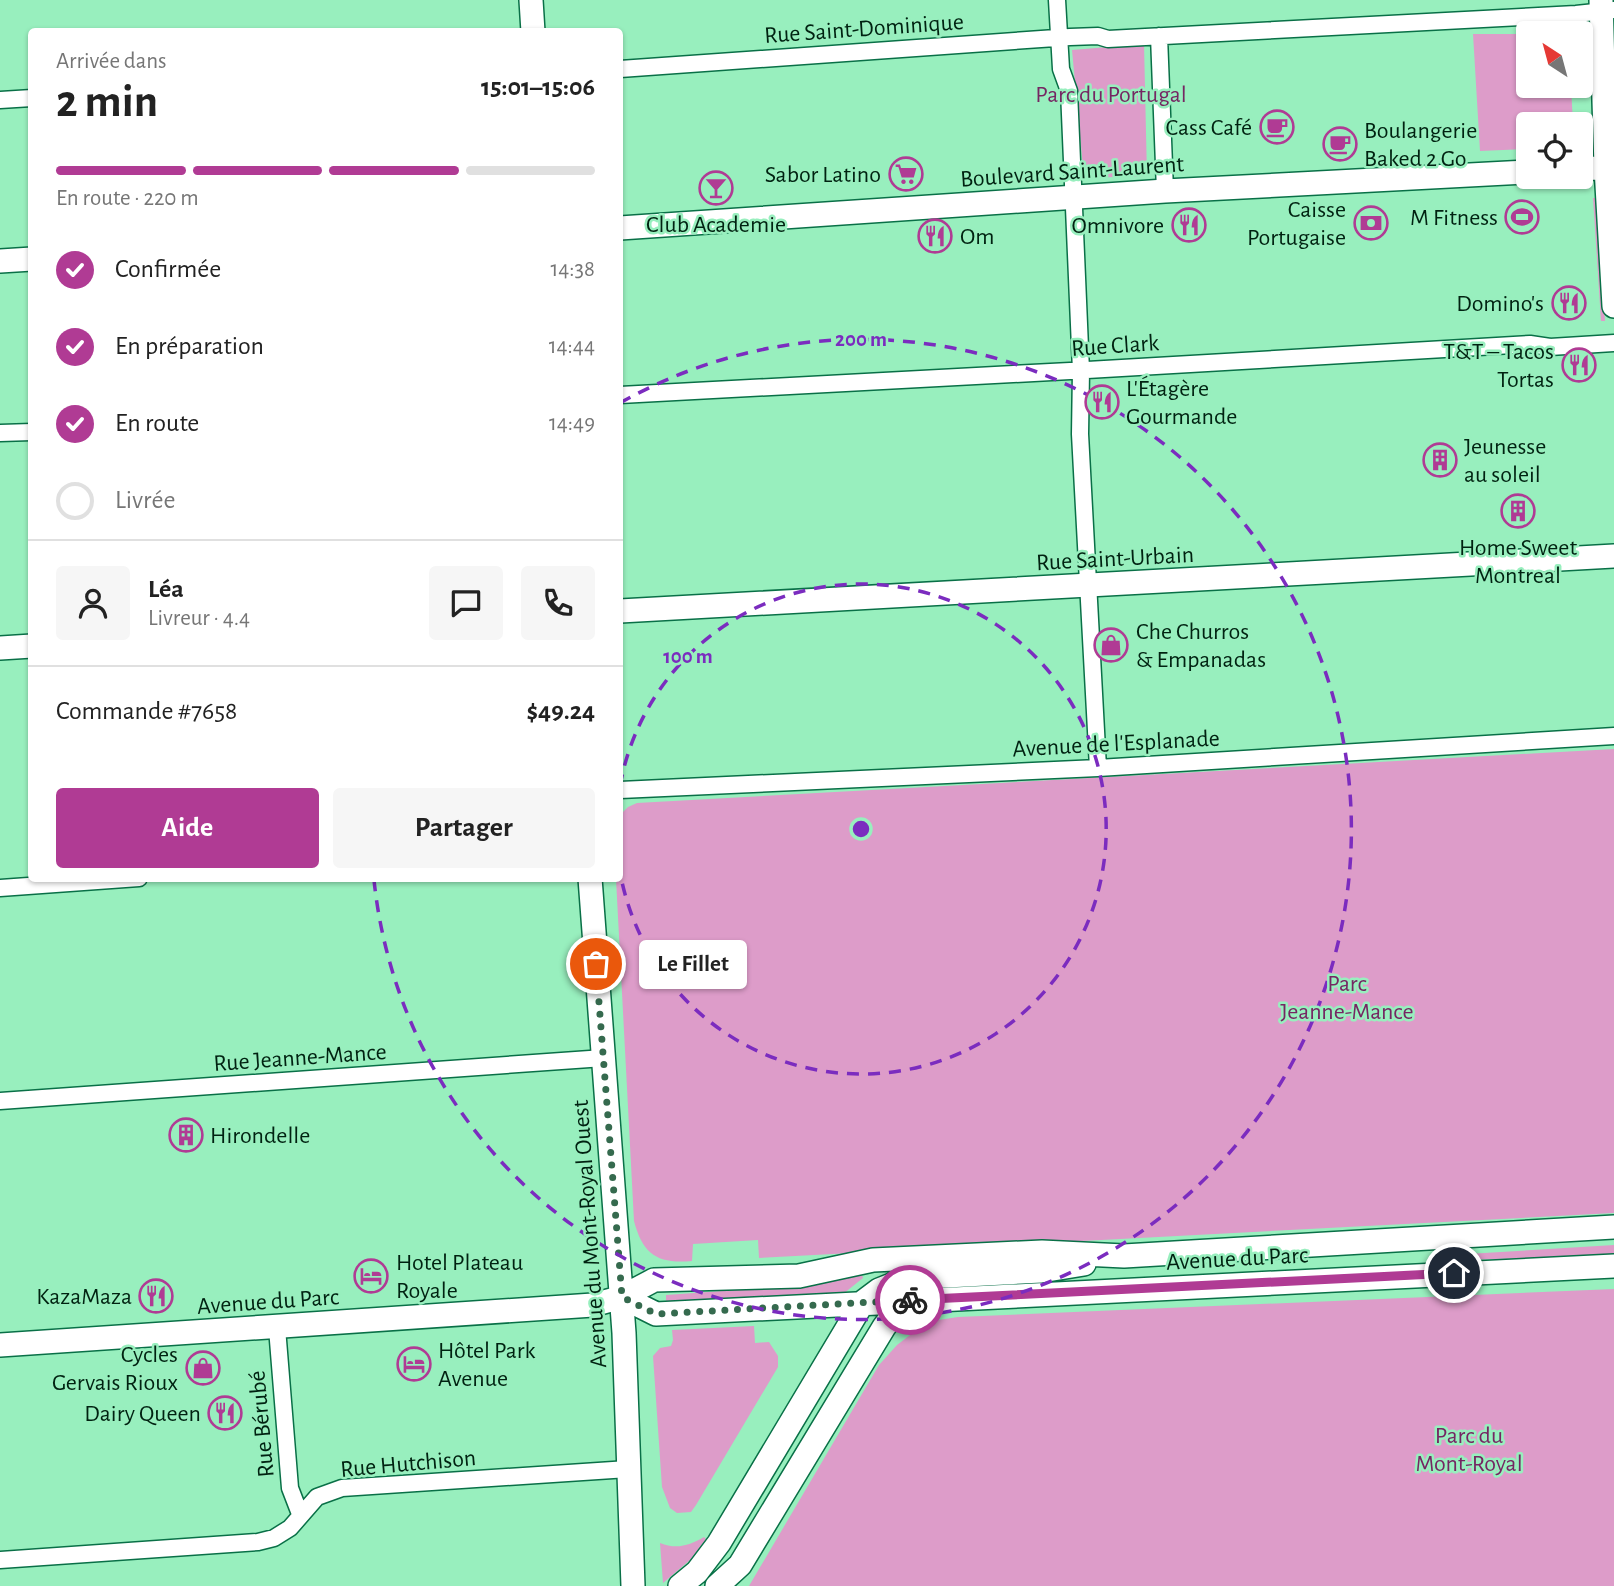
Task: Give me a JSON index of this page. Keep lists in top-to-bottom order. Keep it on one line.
{"streets":{"main road":["Boulevard Saint-Laurent","Rue Saint-Urbain","Avenue du Mont-Royal Ouest","Avenue du Parc"],"street":["Rue Saint-Dominique","Rue Clark","Avenue de l'Esplanade","Rue Jeanne-Mance","Rue Bérubé","Rue Hutchison"]},"crossings":[["Rue Jeanne-Mance","Avenue du Mont-Royal Ouest"],["Avenue du Mont-Royal Ouest","Avenue du Parc"],["Avenue du Mont-Royal Ouest","Rue Hutchison"],["Avenue du Parc","Rue Bérubé"],["Rue Bérubé","Rue Hutchison"]],"parks":["Parc du Portugal","Parc Jeanne-Mance","Parc du Mont-Royal"],"places":{"cafe":["Cass Café","Boulangerie Baked 2 Go"],"supermarket":["Sabor Latino"],"bar":["Club Academie"],"sports":["M Fitness"],"bank":["Caisse Portugaise"],"restaurant":["Omnivore","Om","Domino's","T&T – Tacos Tortas","L'Étagère Gourmande","KazaMaza","Dairy Queen"],"building":["Jeunesse au soleil","Home Sweet Montreal","Hirondelle"],"shop":["Che Churros & Empanadas","Cycles Gervais Rioux"],"other":["Le Fillet"],"hotel":["Hotel Plateau Royale","Hôtel Park Avenue"]},"north":"top left","page":{"heading":["2 min","Arrivée dans","15:01–15:06"],"panel":["Léa","Livreur · 4.4","Commande #7658","$49.24"],"bar":"En route · 220 m","list":[["Confirmée","14:38"],["En préparation","14:44"],["En route","14:49"],"Livrée"],"buttons":["Aide","Partager"],"bubble":"Le Fillet"},"rings":["200 m","100 m"]}
